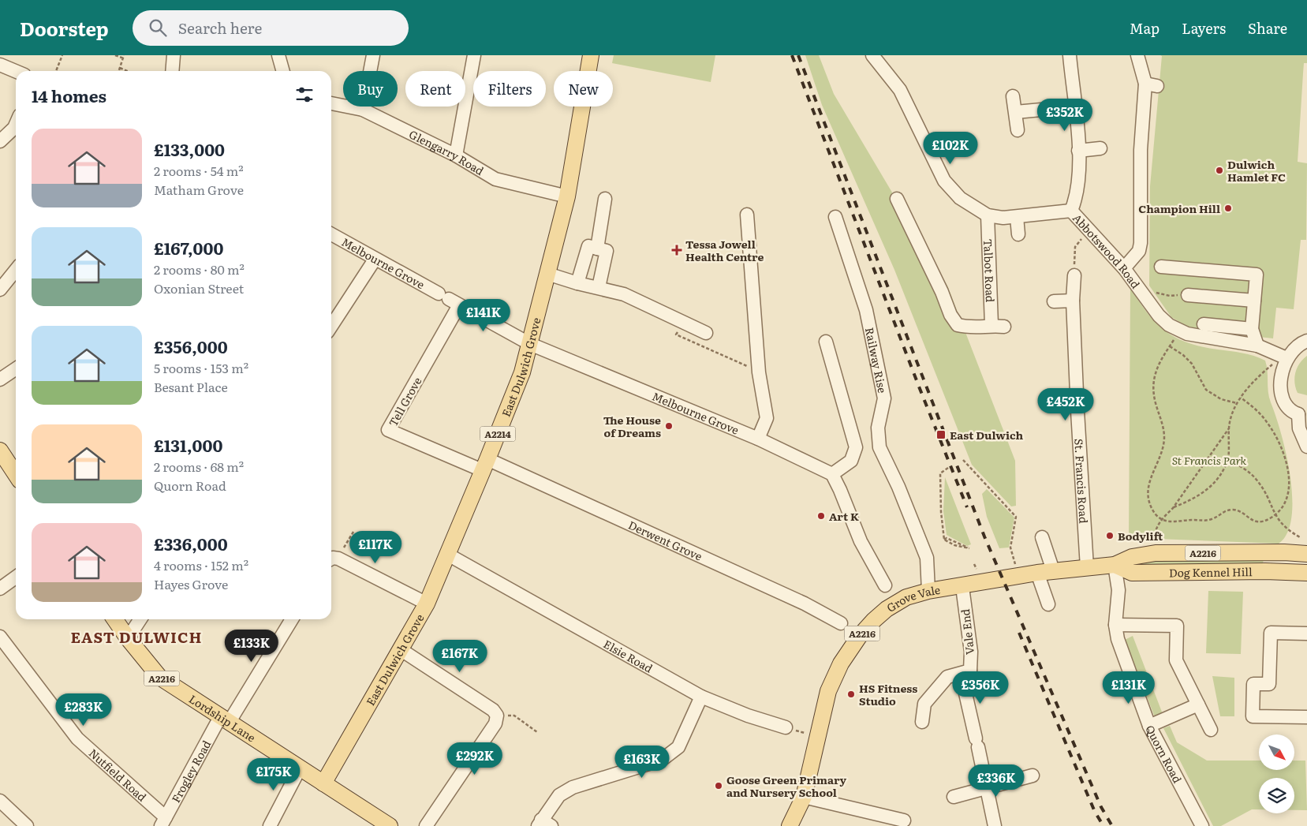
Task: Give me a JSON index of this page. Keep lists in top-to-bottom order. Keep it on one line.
{"streets":{"main road":["East Dulwich Grove","A2214","A2216","Dog Kennel Hill","Grove Vale","Lordship Lane"],"street":["Glengarry Road","Abbotswood Road","Melbourne Grove","Talbot Road","Railway Rise","Tell Grove","St. Francis Road","Derwent Grove","Vale End","Elsie Road","Quorn Road","Frogley Road","Nutfield Road"]},"crossings":[["Glengarry Road","East Dulwich Grove"],["Abbotswood Road","Talbot Road"],["Melbourne Grove","East Dulwich Grove"],["Melbourne Grove","Tell Grove"],["Railway Rise","Grove Vale"],["East Dulwich Grove","Tell Grove"],["East Dulwich Grove","Derwent Grove"],["East Dulwich Grove","Elsie Road"],["East Dulwich Grove","Lordship Lane"],["Tell Grove","Derwent Grove"],["St. Francis Road","Dog Kennel Hill"],["St. Francis Road","Grove Vale"],["Dog Kennel Hill","Grove Vale"],["Dog Kennel Hill","Quorn Road"],["Grove Vale","Vale End"],["Lordship Lane","Frogley Road"],["Frogley Road","Nutfield Road"]],"districts":["EAST DULWICH"],"parks":["St Francis Park"],"places":{"other":["Dulwich Hamlet FC","Champion Hill","The House of Dreams","Art K","Bodylift","HS Fitness Studio","Goose Green Primary and Nursery School"],"health":["Tessa Jowell Health Centre"],"transit":["East Dulwich"]},"north":"bottom right","page":{"header":"Doorstep","search":"Search here","nav":["Map","Layers","Share"],"chip":["Buy","Rent","Filters","New"],"heading":"14 homes","price":["£352K","£102K","£141K","£452K","£117K","£133K","£167K","£356K","£131K","£283K","£292K","£163K","£175K","£336K"],"list":[{"name":"£133,000","note":"2 rooms · 54 m² · Matham Grove"},{"name":"£167,000","note":"2 rooms · 80 m² · Oxonian Street"},{"name":"£356,000","note":"5 rooms · 153 m² · Besant Place"},{"name":"£131,000","note":"2 rooms · 68 m² · Quorn Road"},{"name":"£336,000","note":"4 rooms · 152 m² · Hayes Grove"}]}}
